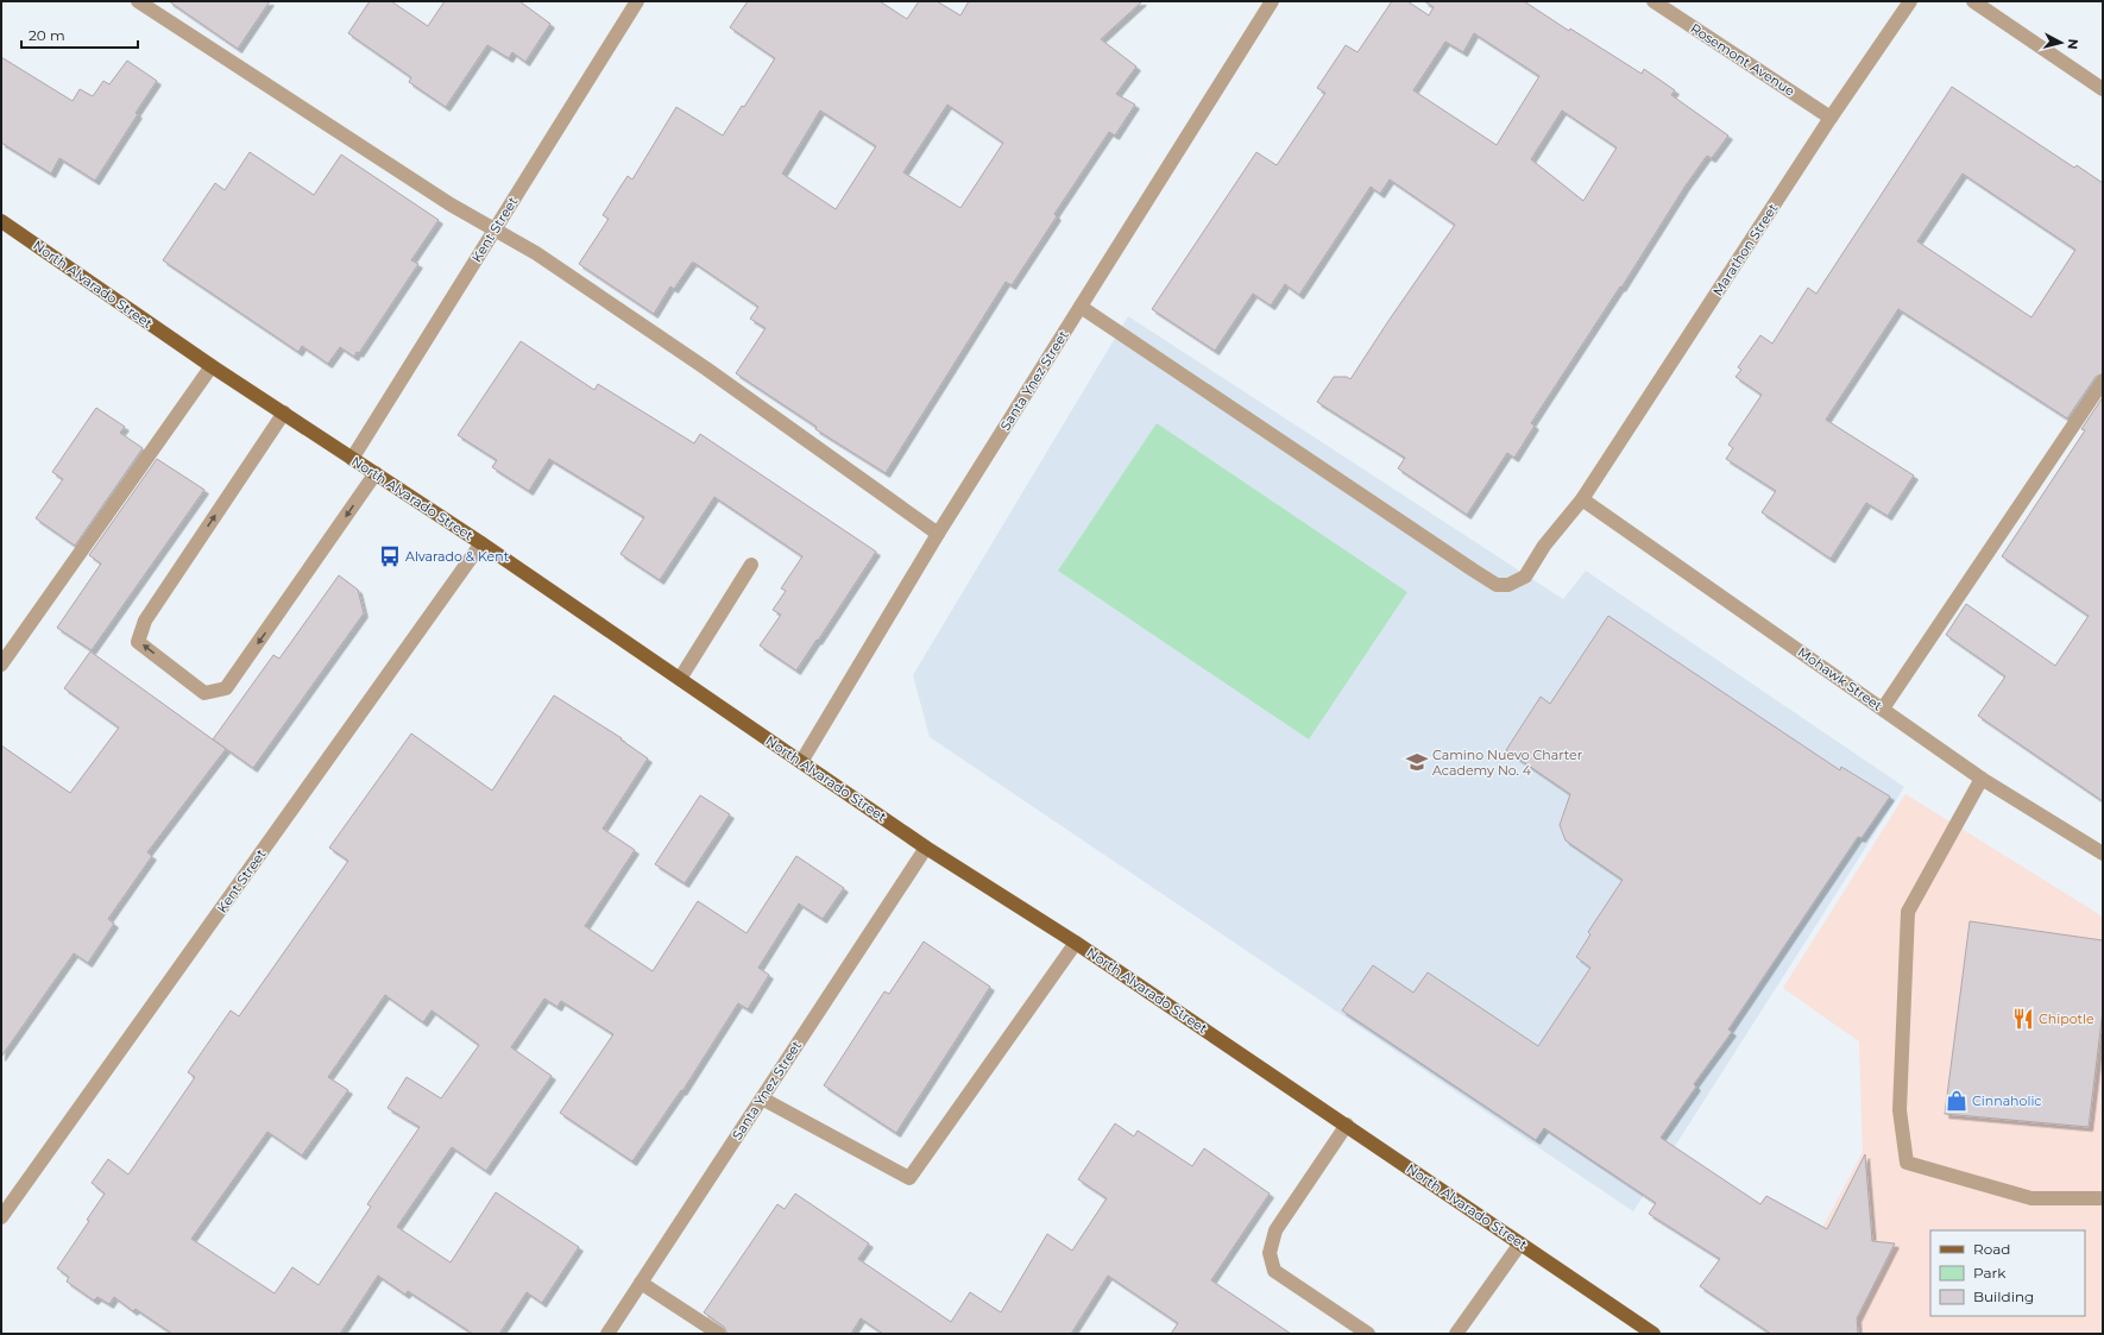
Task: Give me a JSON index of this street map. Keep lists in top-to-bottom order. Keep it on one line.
{"streets":{"main road":["North Alvarado Street"],"street":["Rosemont Avenue","Kent Street","Marathon Street","Santa Ynez Street","Mohawk Street"]},"crossings":[["Rosemont Avenue","Marathon Street"],["Kent Street","North Alvarado Street"],["Marathon Street","Santa Ynez Street"],["Marathon Street","Mohawk Street"],["North Alvarado Street","Santa Ynez Street"]],"places":{"bus stop":["Alvarado & Kent"],"school or university":["Camino Nuevo Charter Academy No. 4"],"restaurant":["Chipotle"],"shop":["Cinnaholic"]},"legend":["Road","Park","Building"],"scale_bar":"20 m","north":"right"}
